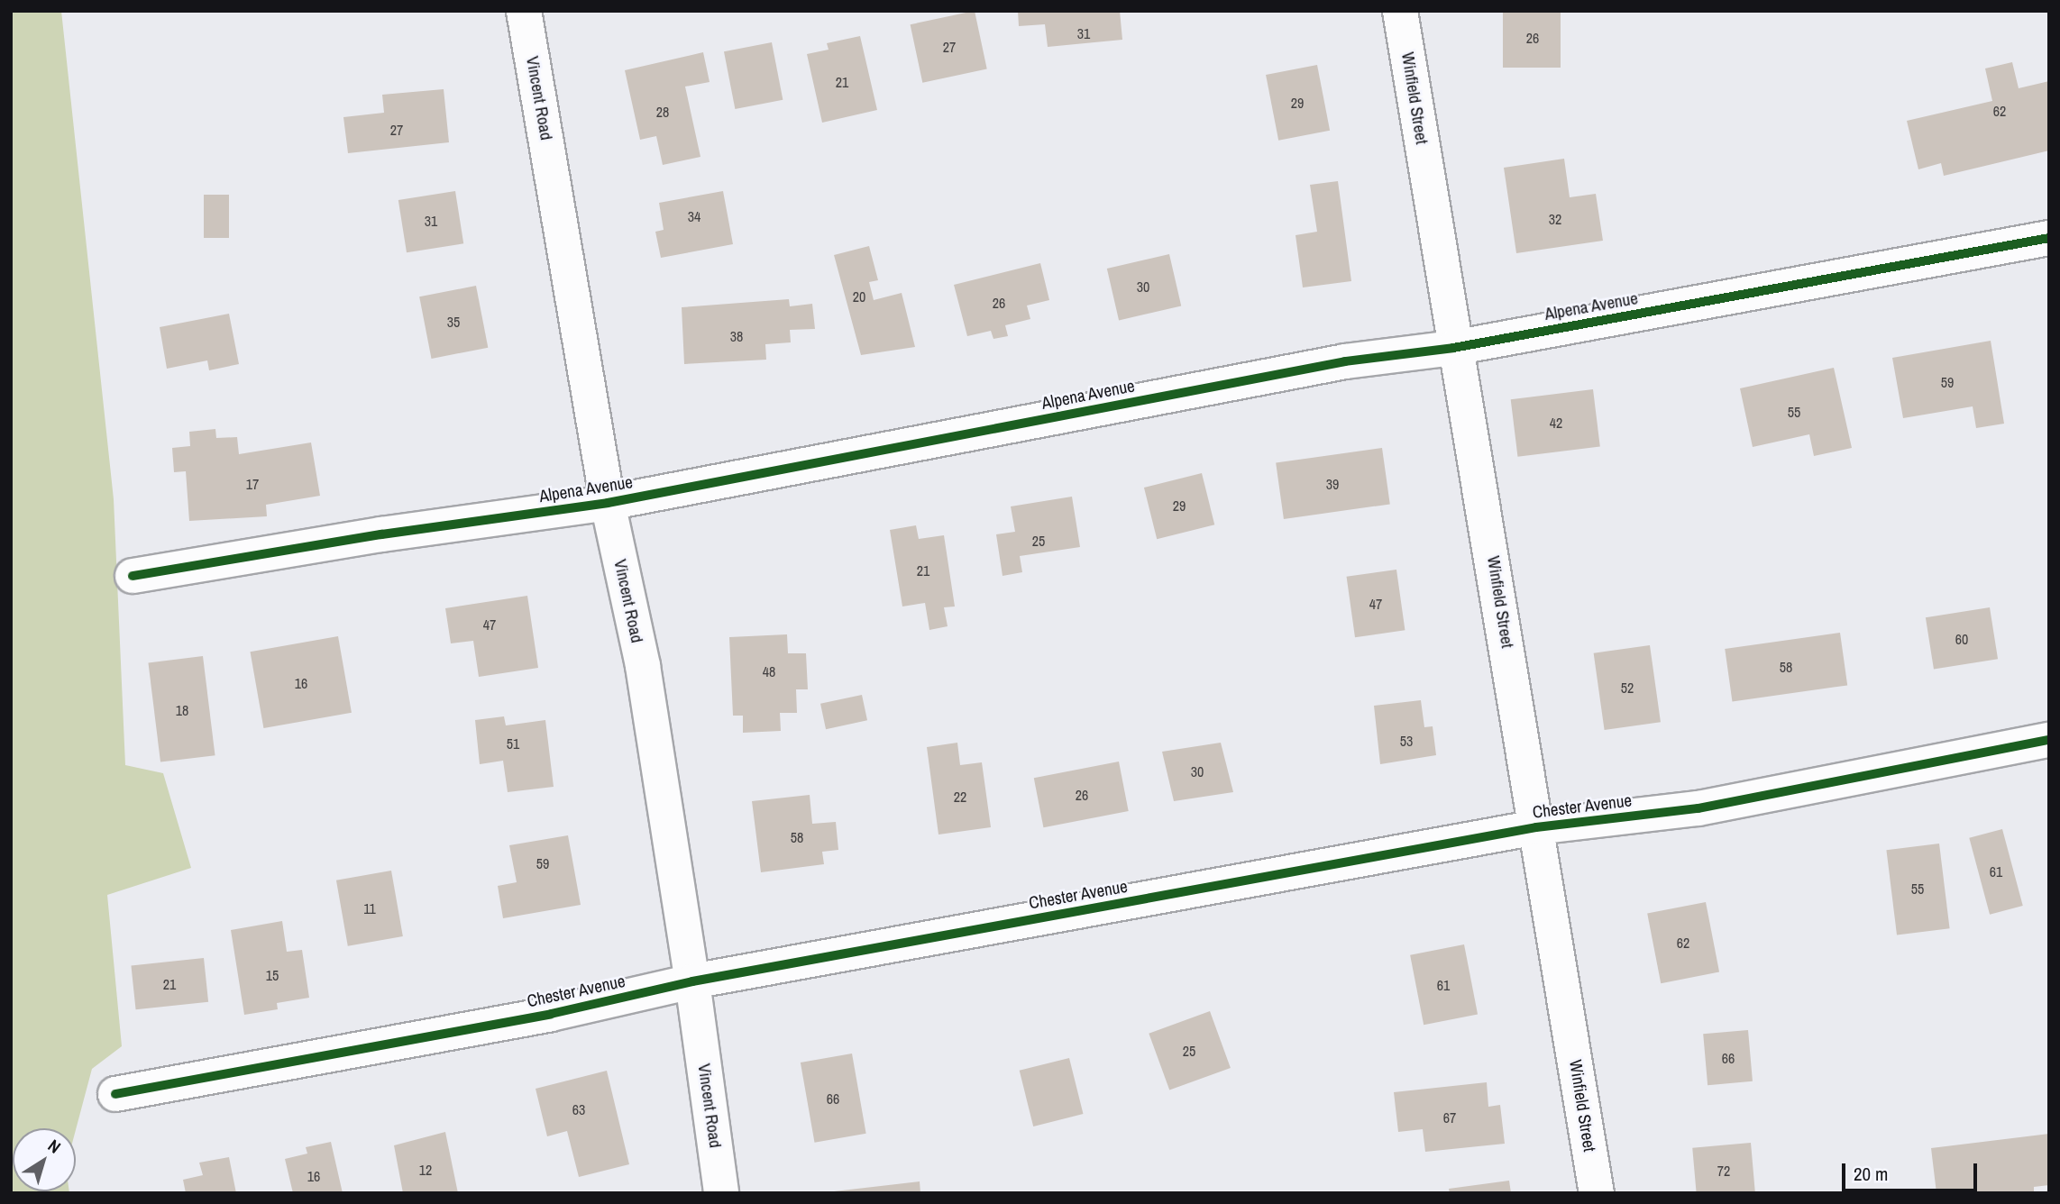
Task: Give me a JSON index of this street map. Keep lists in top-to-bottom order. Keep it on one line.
{"streets":{"street":["Vincent Road","Winfield Street","Alpena Avenue","Chester Avenue"]},"crossings":[["Vincent Road","Alpena Avenue"],["Vincent Road","Chester Avenue"],["Winfield Street","Alpena Avenue"],["Winfield Street","Chester Avenue"]],"house_numbers":["31","26","27","21","29","62","28","27","34","32","31","30","20","26","35","38","59","55","42","17","39","29","25","21","47","47","60","58","48","16","52","18","53","51","30","26","22","58","59","61","55","11","62","15","21","61","25","66","66","63","67","12","72","16"],"scale_bar":"20 m","north":"top right"}
